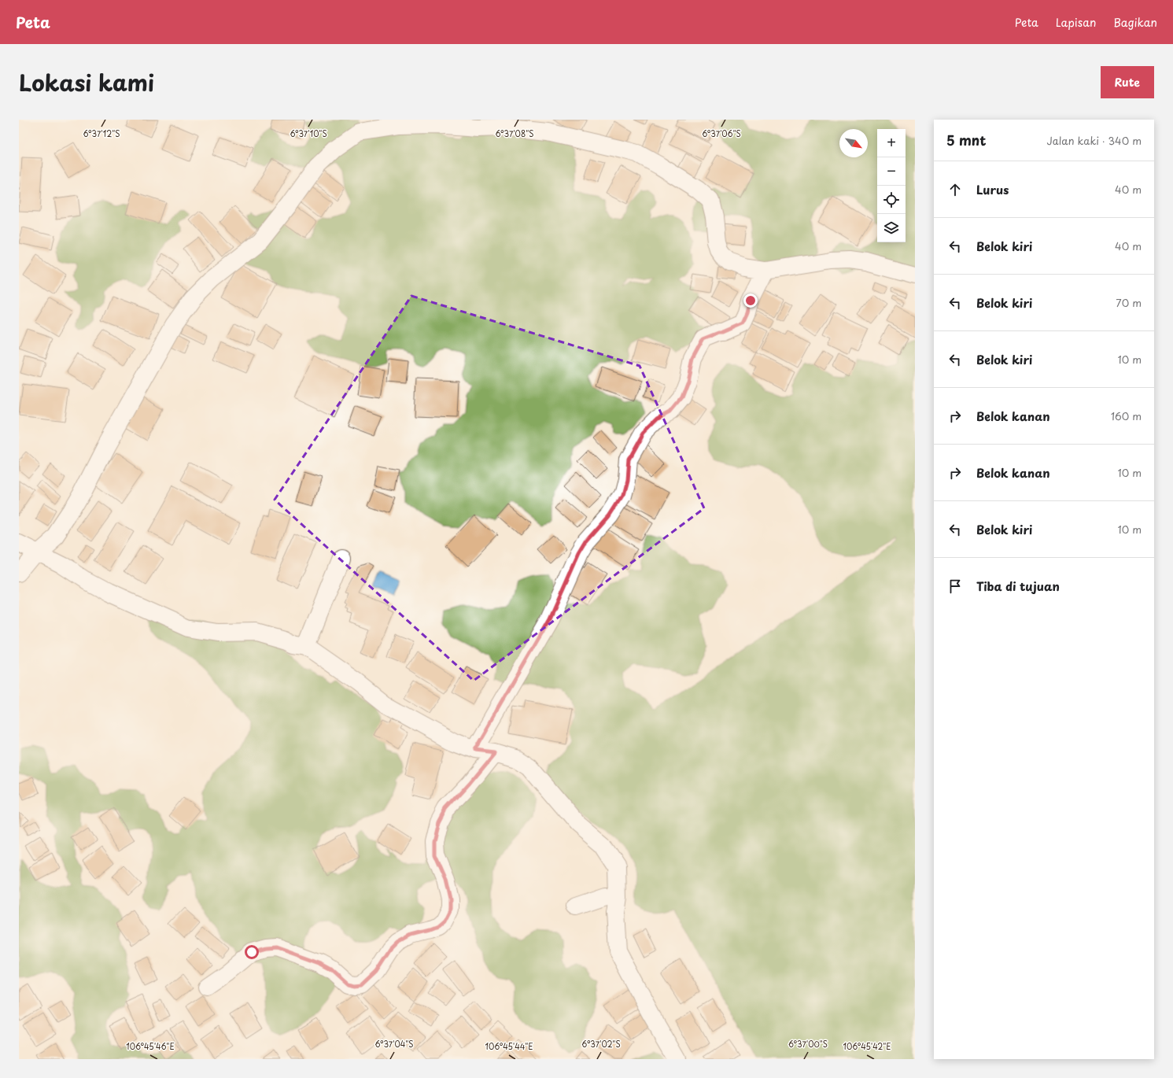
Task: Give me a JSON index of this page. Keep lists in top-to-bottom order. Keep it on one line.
{"north":"bottom right","page":{"header":"Peta","nav":["Peta","Lapisan","Bagikan"],"title":"Lokasi kami","buttons":"Rute","heading":["5 mnt","Jalan kaki · 340 m"],"map_buttons":["+","−"],"list":[["Lurus","40 m"],["Belok kiri","40 m"],["Belok kiri","70 m"],["Belok kiri","10 m"],["Belok kanan","160 m"],["Belok kanan","10 m"],["Belok kiri","10 m"],"Tiba di tujuan"]},"coordinates":["6°37'12\"S","6°37'10\"S","6°37'08\"S","6°37'06\"S","6°37'04\"S","6°37'02\"S","6°37'00\"S","106°45'46\"E","106°45'44\"E","106°45'42\"E"]}
